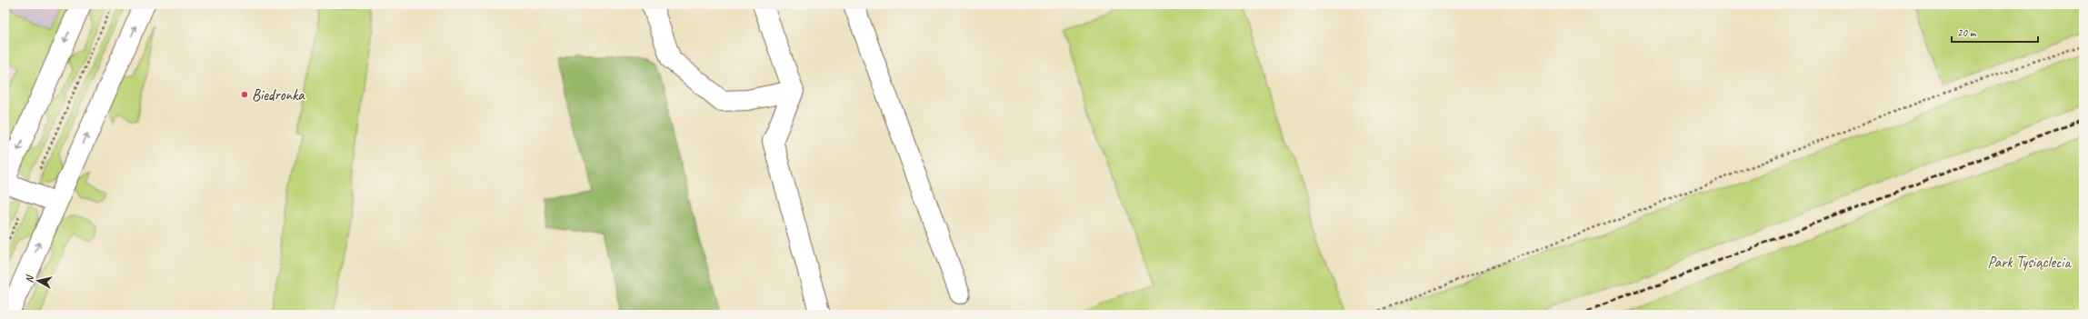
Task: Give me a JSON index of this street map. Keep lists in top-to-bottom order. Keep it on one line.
{"parks":["Park Tysiąclecia"],"places":["Biedronka"],"scale_bar":"20 m","north":"left"}
